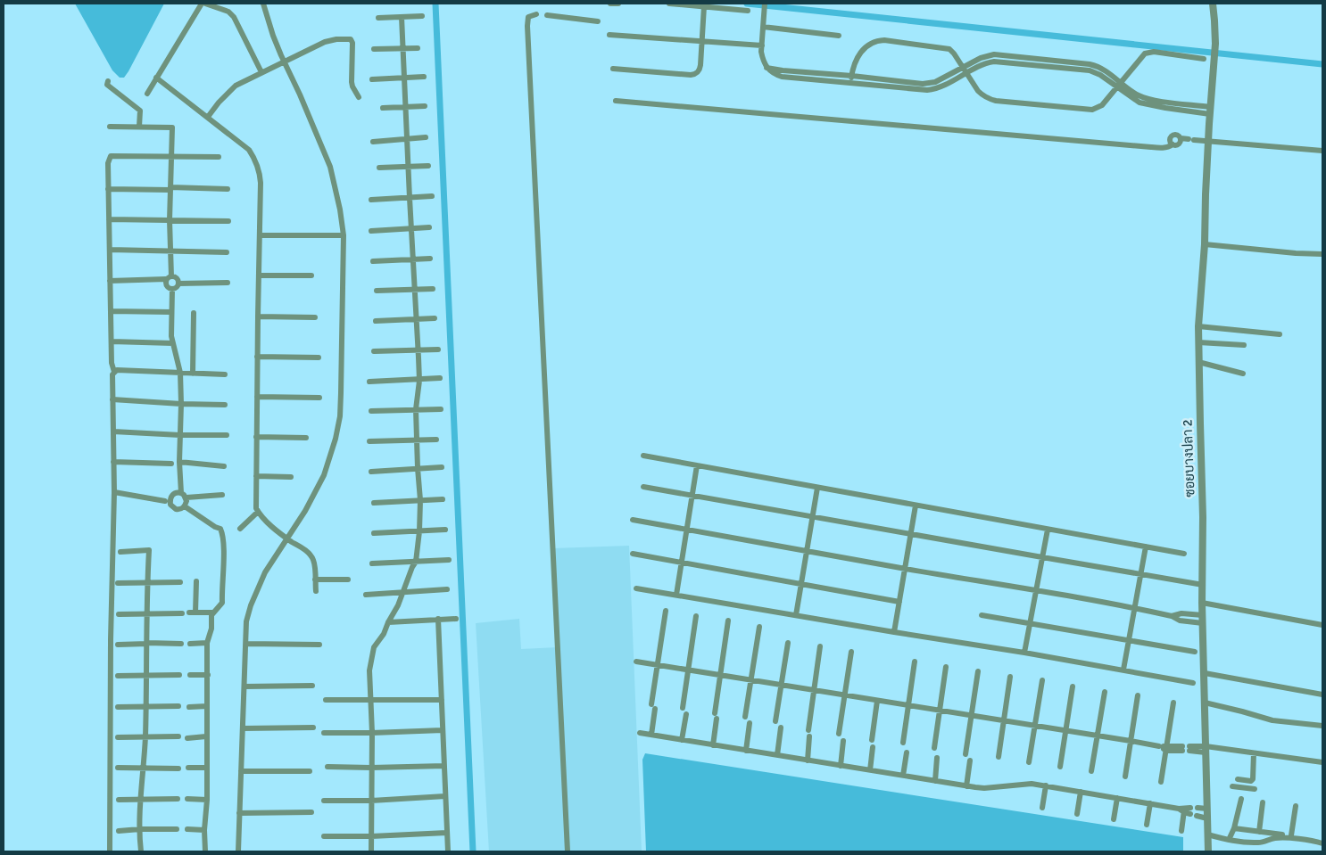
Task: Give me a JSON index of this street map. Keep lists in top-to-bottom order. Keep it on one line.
{"streets":{"street":["ซอยบางปลา 2"]}}
